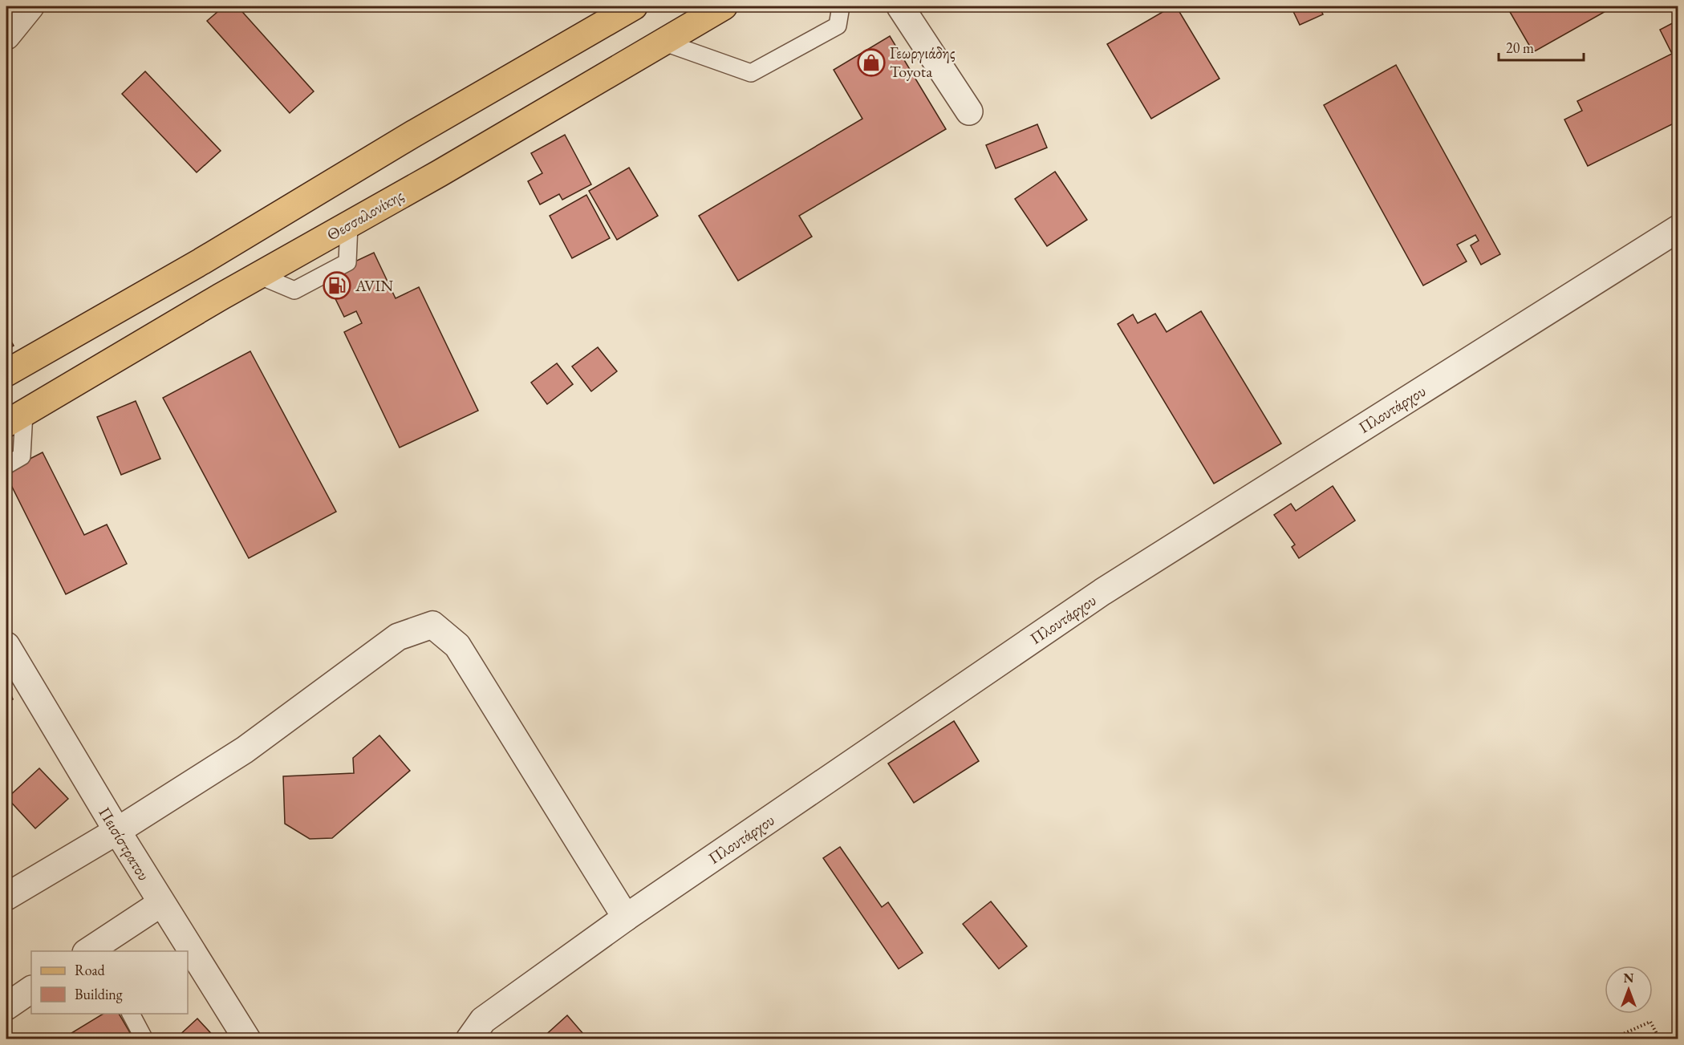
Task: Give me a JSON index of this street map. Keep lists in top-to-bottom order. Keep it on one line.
{"streets":{"main road":["Θεσσαλονίκης"],"street":["Πλουτάρχου","Πεισίστρατου"]},"places":{"shop":["Γεωργιάδης Toyota"],"fuel station":["AVIN"]},"legend":["Road","Building"],"scale_bar":"20 m","north":"top"}
